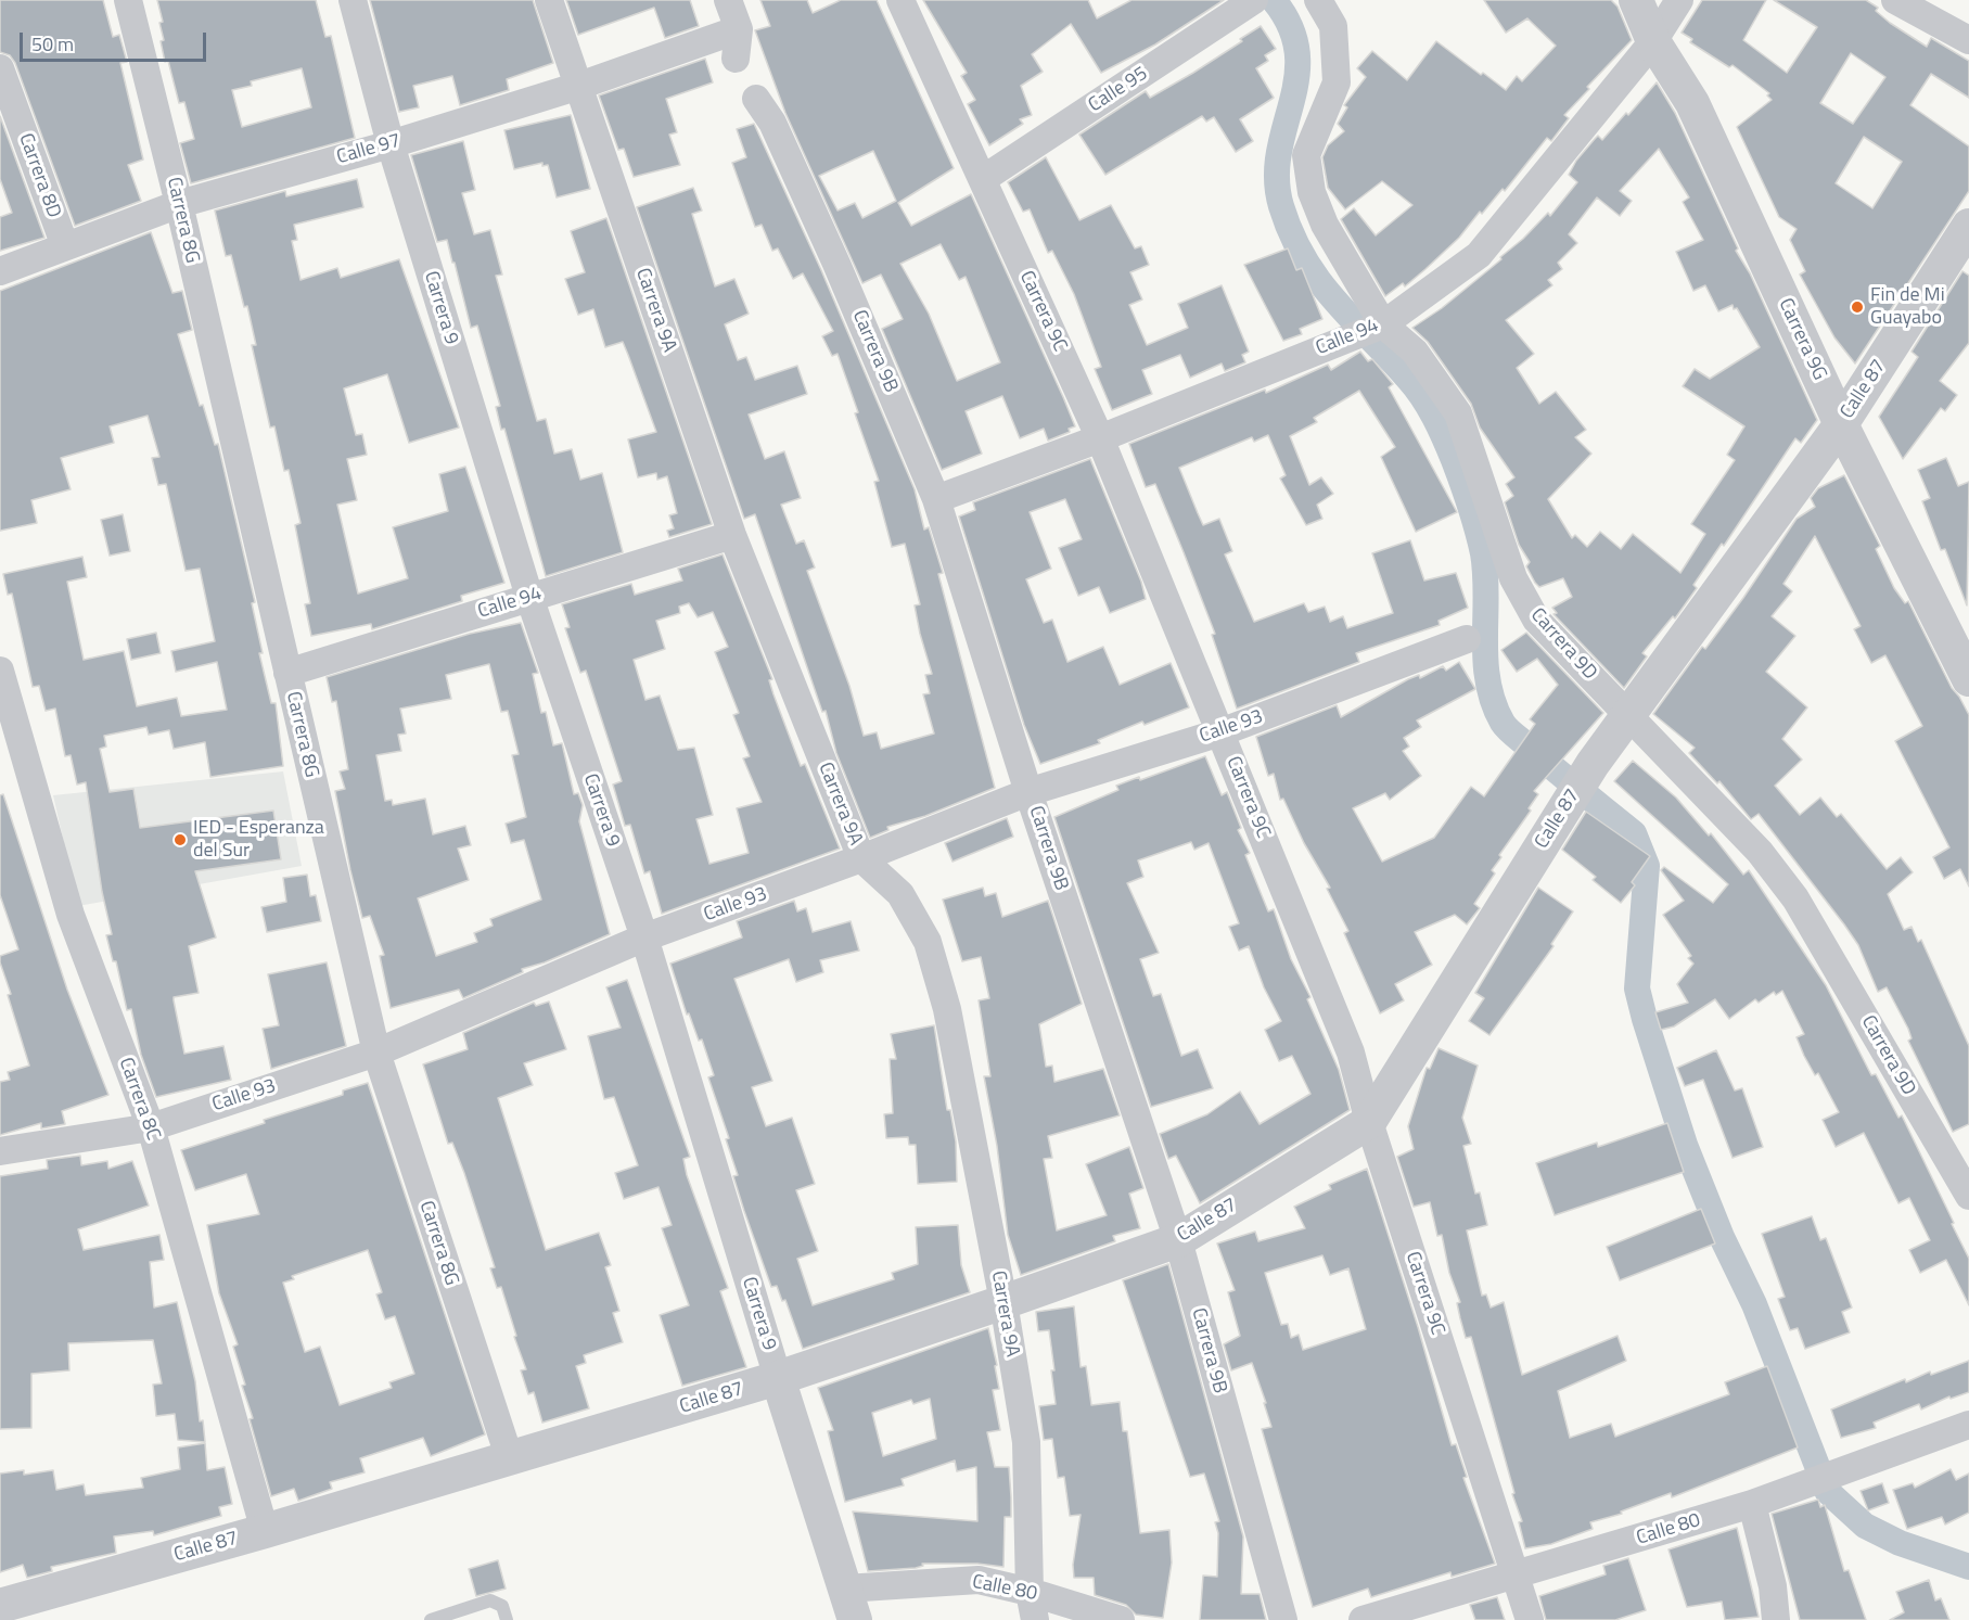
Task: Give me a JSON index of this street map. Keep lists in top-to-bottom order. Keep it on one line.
{"streets":{"street":["Calle 95","Calle 97","Carrera 8D","Carrera 8G","Carrera 9","Carrera 9A","Carrera 9C","Calle 94","Carrera 9G","Carrera 9B","Calle 87","Carrera 9D","Calle 93","Carrera 8C","Calle 80"]},"crossings":[["Calle 95","Carrera 9C"],["Calle 97","Carrera 8D"],["Calle 97","Carrera 8G"],["Calle 97","Carrera 9"],["Calle 97","Carrera 9A"],["Carrera 8G","Calle 94"],["Carrera 8G","Calle 87"],["Carrera 8G","Calle 93"],["Carrera 9","Calle 94"],["Carrera 9","Calle 87"],["Carrera 9","Calle 93"],["Carrera 9","Calle 80"],["Carrera 9A","Calle 94"],["Carrera 9A","Calle 87"],["Carrera 9A","Calle 93"],["Carrera 9A","Calle 80"],["Carrera 9C","Calle 94"],["Carrera 9C","Calle 87"],["Carrera 9C","Calle 93"],["Carrera 9C","Calle 80"],["Calle 94","Carrera 9G"],["Calle 94","Carrera 9B"],["Calle 94","Carrera 9D"],["Carrera 9G","Calle 87"],["Carrera 9B","Calle 87"],["Carrera 9B","Calle 93"],["Calle 87","Carrera 9D"],["Calle 87","Carrera 8C"],["Calle 93","Carrera 8C"]],"places":["Fin de Mi Guayabo","IED - Esperanza del Sur"],"scale_bar":"50 m"}
